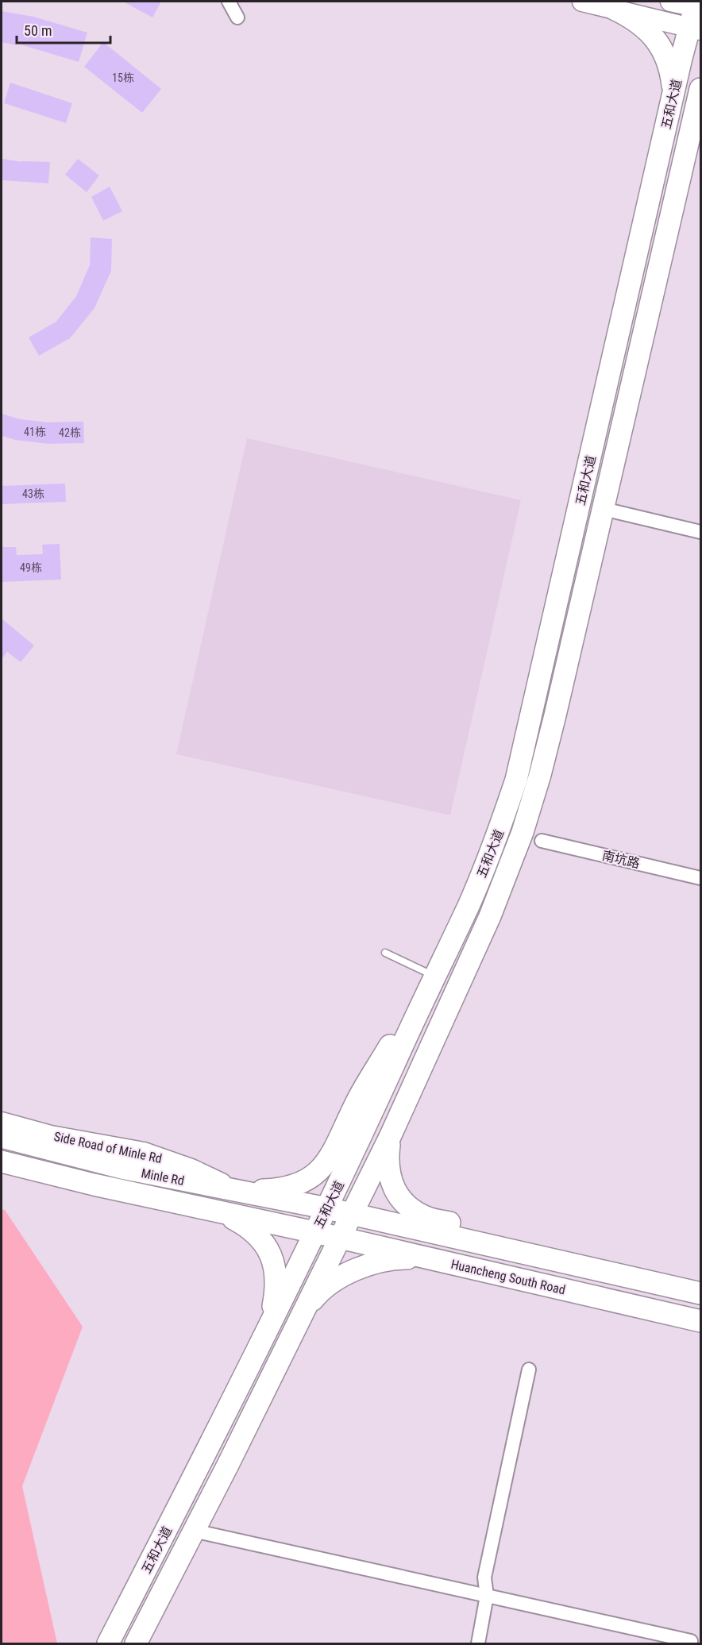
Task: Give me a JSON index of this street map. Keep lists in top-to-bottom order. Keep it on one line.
{"streets":{"main road":["五和大道","Side Road of Minle Rd","Minle Rd","Huancheng South Road"],"street":["南坑路"]},"crossings":[["五和大道","Minle Rd"],["五和大道","Huancheng South Road"],["Side Road of Minle Rd","Minle Rd"],["Minle Rd","Huancheng South Road"]],"house_numbers":["15栋","41栋","42栋","43栋","49栋"],"scale_bar":"50 m"}
